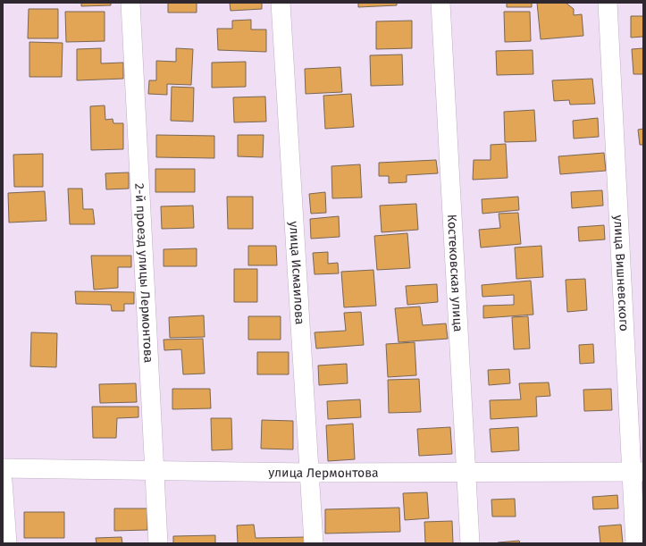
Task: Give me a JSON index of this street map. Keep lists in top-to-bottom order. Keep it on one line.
{"streets":{"street":["2-й проезд улицы Лермонтова","улица Исмаилова","Костековская улица","улица Вишневского","улица Лермонтова"]},"crossings":[["2-й проезд улицы Лермонтова","улица Лермонтова"],["улица Исмаилова","улица Лермонтова"],["Костековская улица","улица Лермонтова"],["улица Вишневского","улица Лермонтова"]]}
